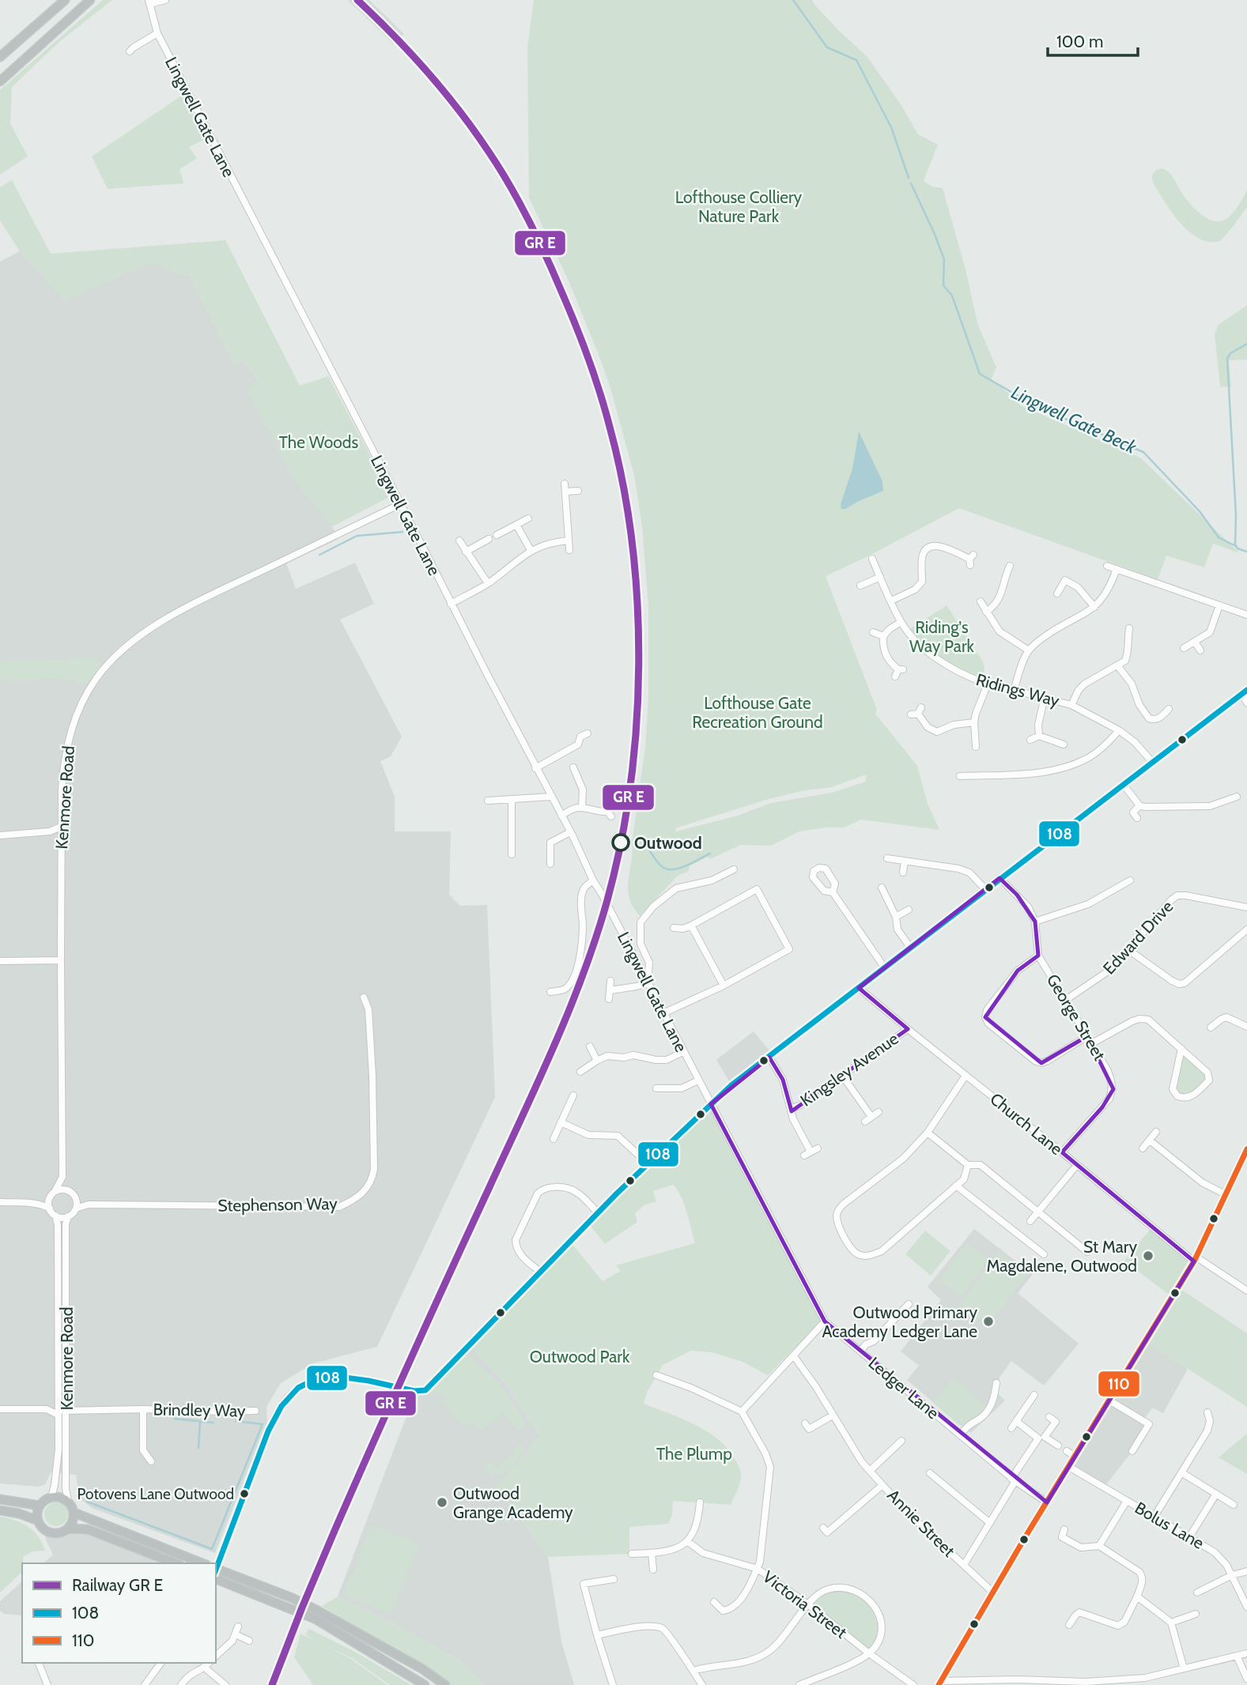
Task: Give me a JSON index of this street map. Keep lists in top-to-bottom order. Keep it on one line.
{"streets":{"street":["Lingwell Gate Lane","Ridings Way","Kenmore Road","Edward Drive","George Street","Kingsley Avenue","Church Lane","Stephenson Way","Ledger Lane","Brindley Way","Annie Street","Bolus Lane","Victoria Street"]},"crossings":[["Lingwell Gate Lane","Kenmore Road"],["Lingwell Gate Lane","Ledger Lane"],["Kenmore Road","Stephenson Way"],["Kenmore Road","Brindley Way"],["Edward Drive","George Street"],["George Street","Church Lane"],["Kingsley Avenue","Church Lane"]],"water":["Lingwell Gate Beck"],"parks":["Lofthouse Colliery Nature Park","The Woods","Riding's Way Park","Lofthouse Gate Recreation Ground","Outwood Park","The Plump"],"places":["Outwood","St Mary Magdalene, Outwood","Outwood Primary Academy Ledger Lane","Potovens Lane Outwood","Outwood Grange Academy"],"lines":["transit line 108","transit line 110"],"legend":["Railway GR E","108","110"],"scale_bar":"100 m"}
